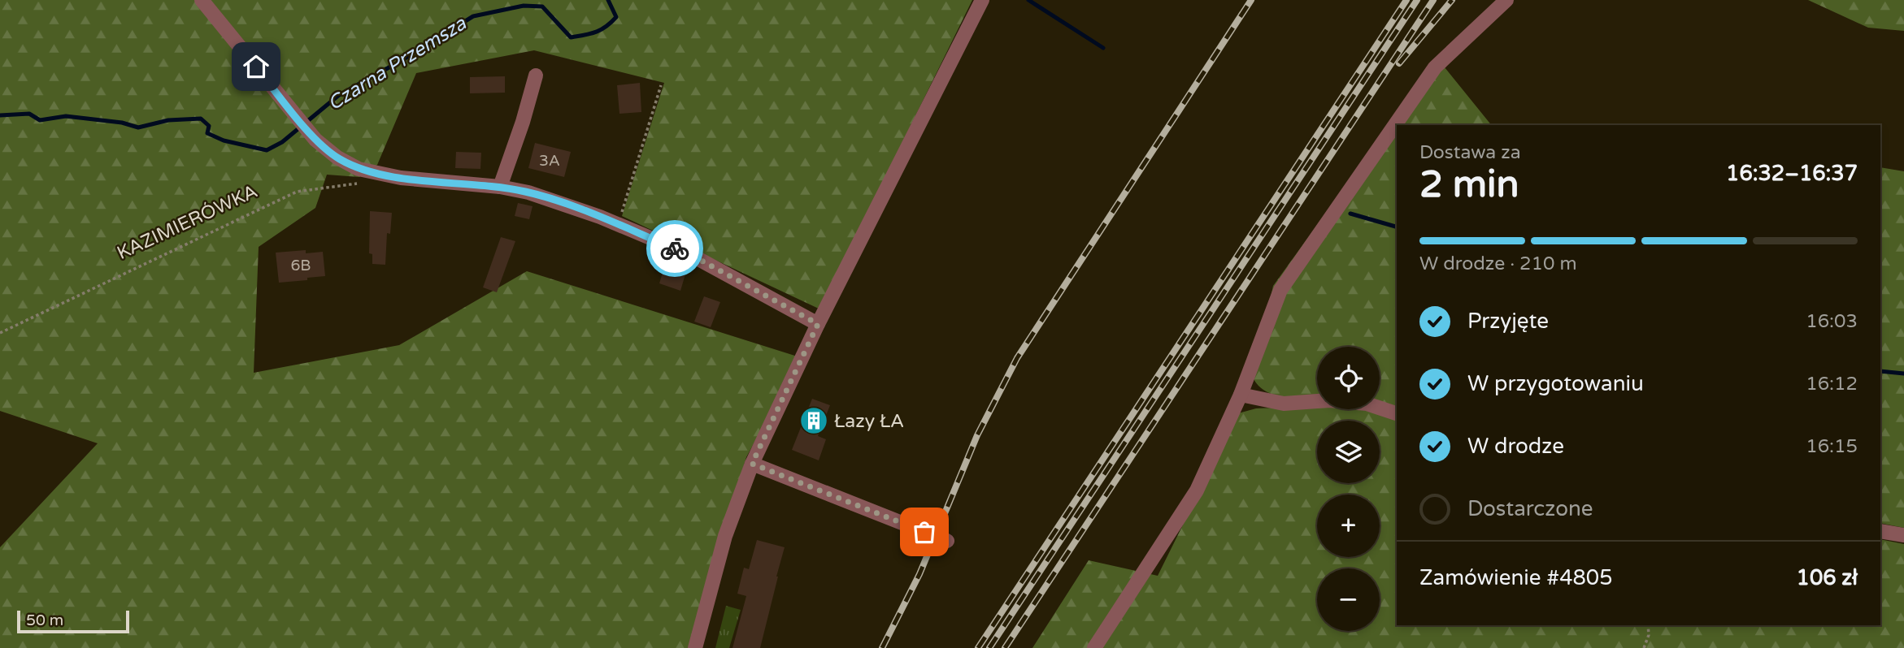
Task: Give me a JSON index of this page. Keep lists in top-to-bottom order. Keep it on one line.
{"streets":{"path":["KAZIMIERÓWKA"]},"water":["Czarna Przemsza"],"places":{"building":["Łazy ŁA"]},"house_numbers":["3A","6B"],"scale_bar":"50 m","page":{"heading":["2 min","Dostawa za","16:32–16:37"],"panel":["Zamówienie #4805","106 zł"],"bar":"W drodze · 210 m","list":[["Przyjęte","16:03"],["W przygotowaniu","16:12"],["W drodze","16:15"],"Dostarczone"],"map_buttons":["+","−"],"scale":"50 m"}}
